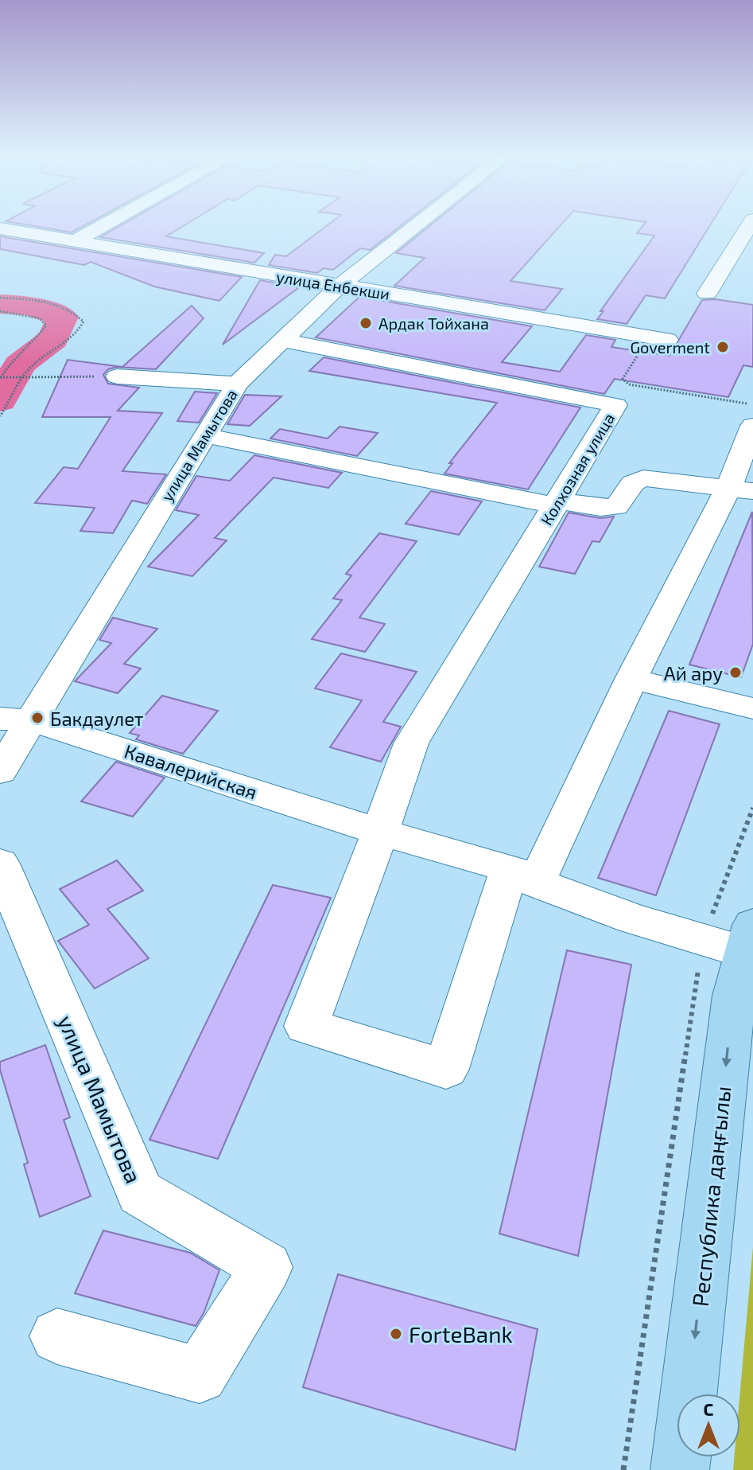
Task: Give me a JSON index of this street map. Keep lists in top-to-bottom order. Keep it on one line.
{"streets":{"main road":["Республика даңғылы"],"street":["улица Енбекши","улица Мамытова","Колхозная улица","Кавалерийская"]},"crossings":[["улица Енбекши","улица Мамытова"],["улица Мамытова","Колхозная улица"],["улица Мамытова","Кавалерийская"],["Колхозная улица","Кавалерийская"],["Кавалерийская","Республика даңғылы"]],"one_way":["Республика даңғылы"],"places":["Ардак Тойхана","Goverment","Ай ару","Бакдаулет","ForteBank"],"north":"top"}
